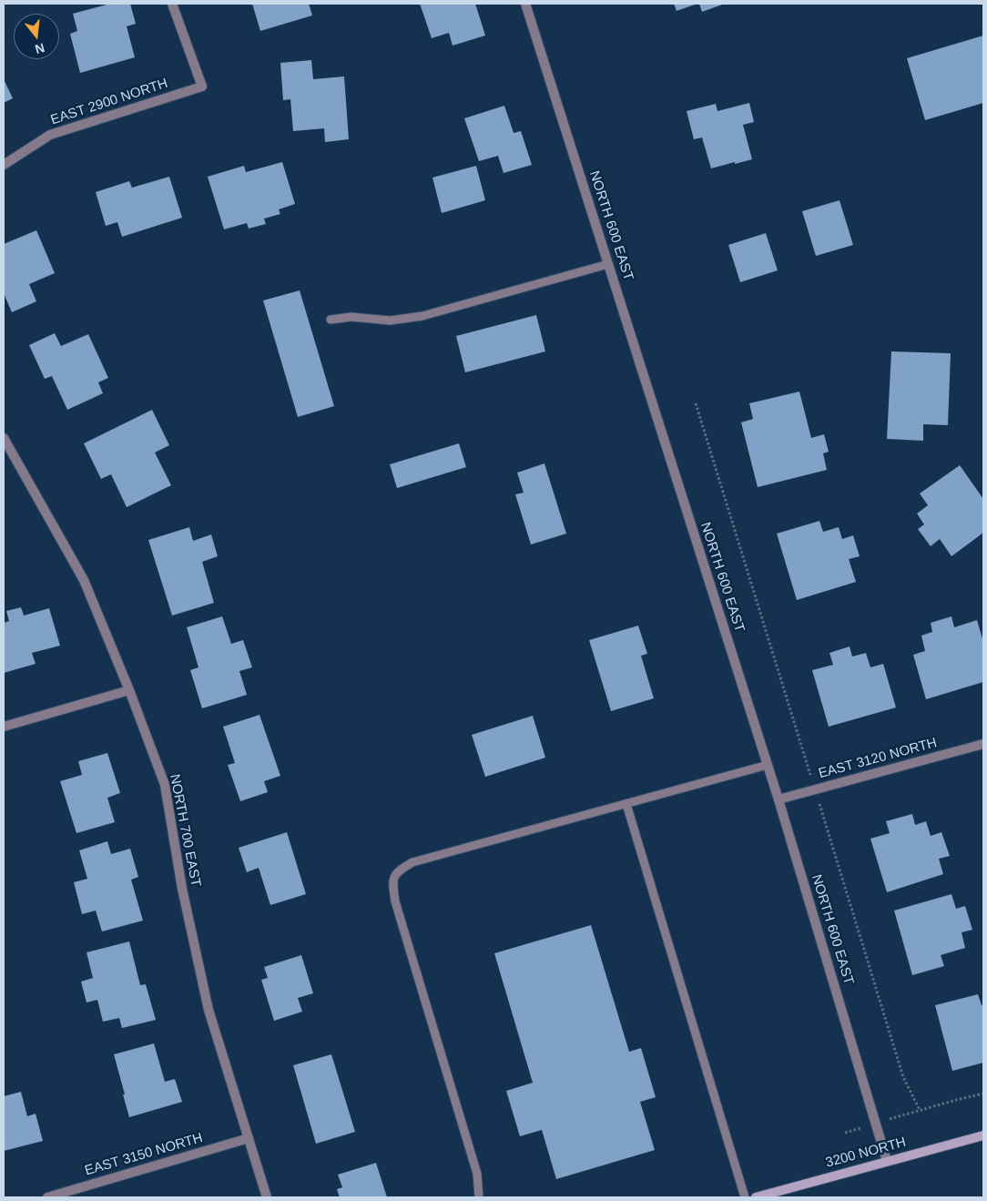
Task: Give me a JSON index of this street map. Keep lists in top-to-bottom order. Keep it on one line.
{"streets":{"street":["EAST 2900 NORTH","NORTH 600 EAST","EAST 3120 NORTH","NORTH 700 EAST","3200 NORTH","EAST 3150 NORTH"]},"crossings":[["NORTH 600 EAST","EAST 3120 NORTH"],["NORTH 600 EAST","3200 NORTH"],["NORTH 700 EAST","EAST 3150 NORTH"]],"north":"bottom"}
